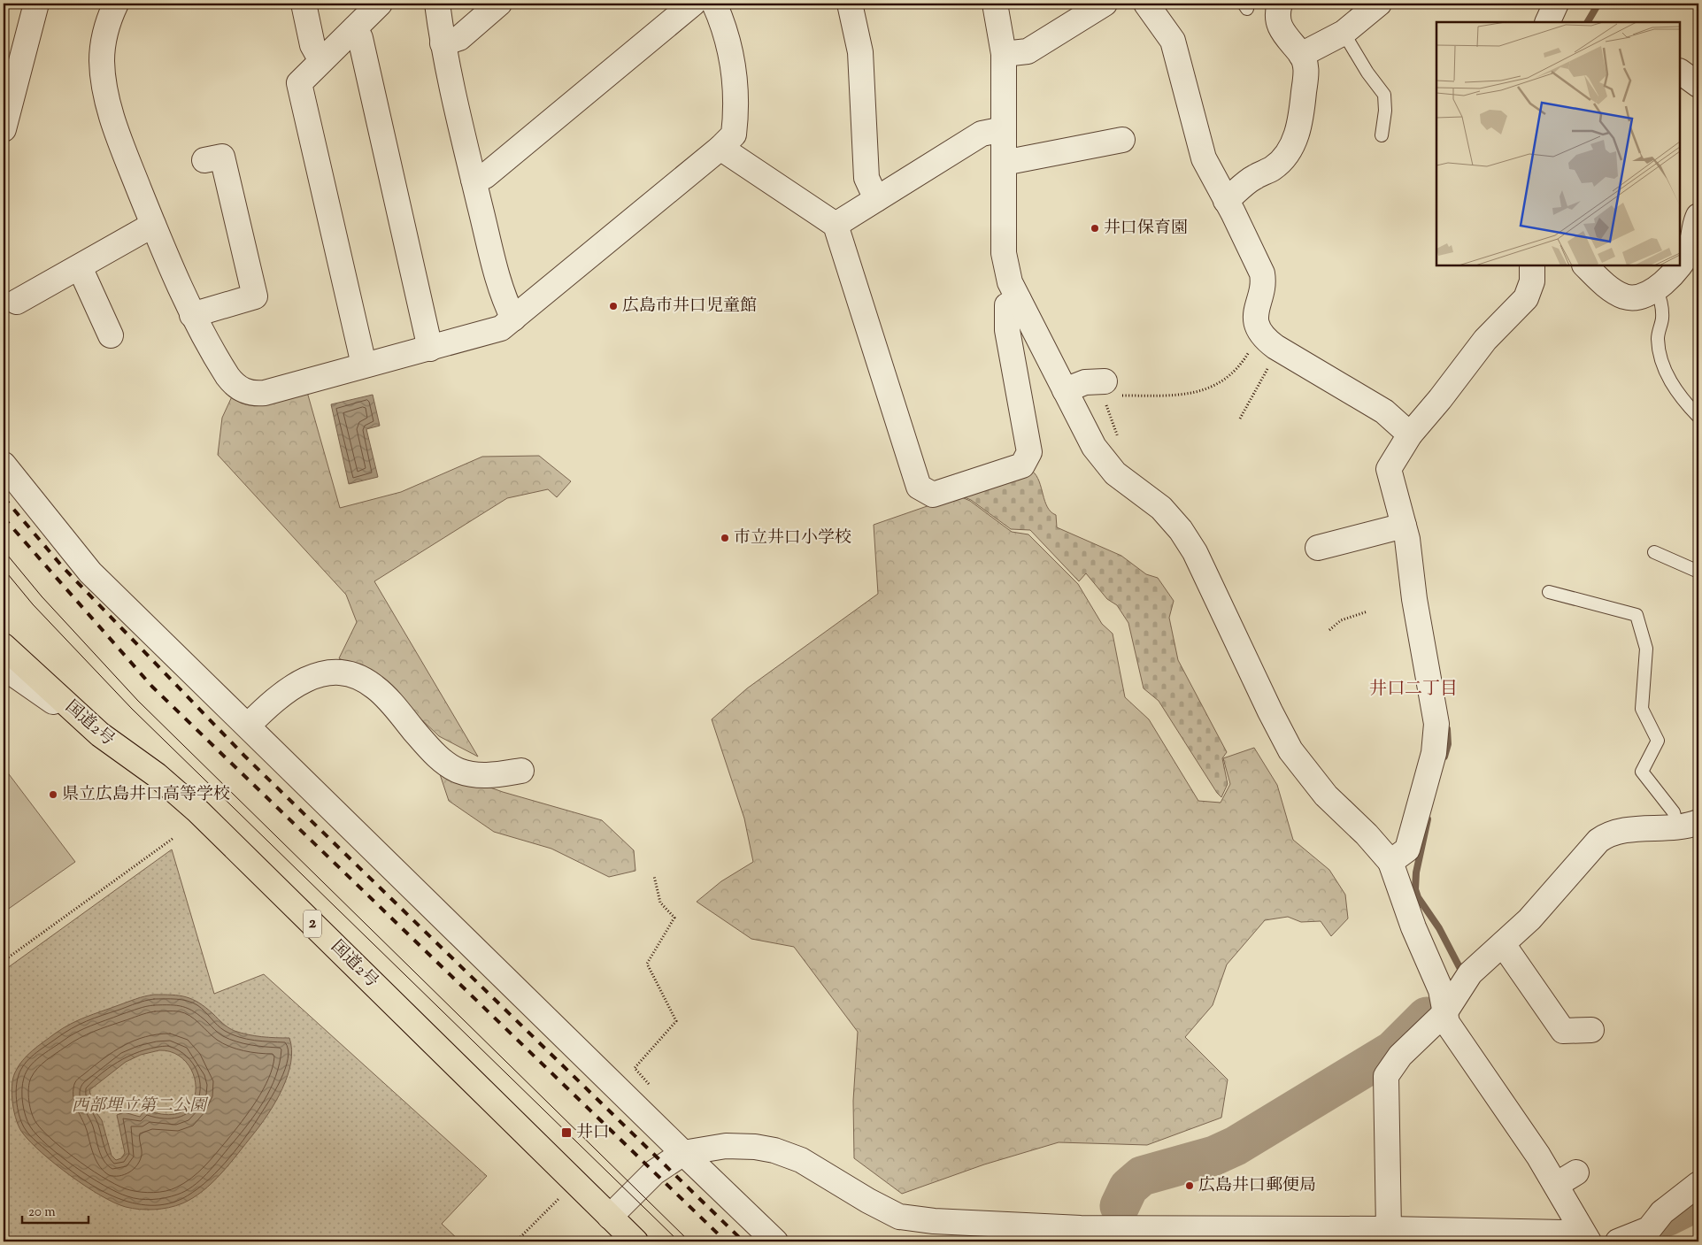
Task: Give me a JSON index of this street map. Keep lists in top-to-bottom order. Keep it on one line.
{"streets":{"highway":["国道2号","2"]},"districts":["井口二丁目"],"parks":["西部埋立第二公園"],"places":{"other":["井口保育園","広島市井口児童館","市立井口小学校","県立広島井口高等学校","広島井口郵便局"],"transit":["井口"]},"scale_bar":"20 m"}
